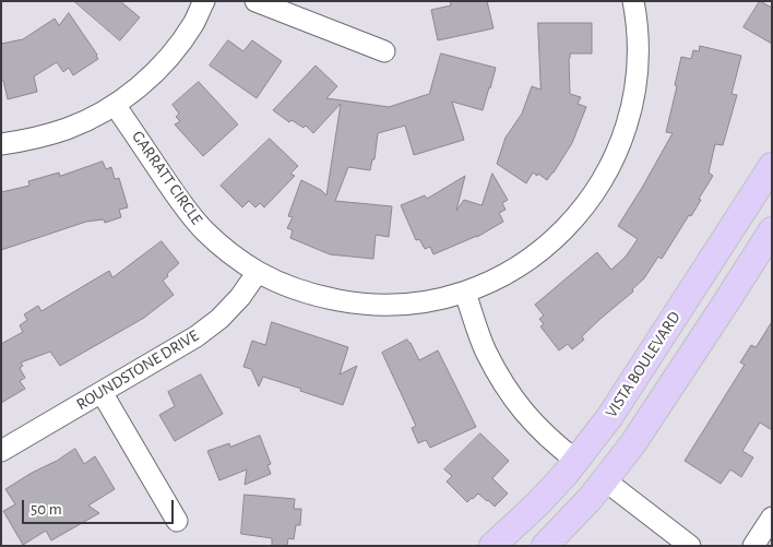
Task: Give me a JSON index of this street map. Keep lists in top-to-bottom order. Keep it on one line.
{"streets":{"main road":["VISTA BOULEVARD"],"street":["GARRATT CIRCLE","ROUNDSTONE DRIVE"]},"crossings":[["GARRATT CIRCLE","ROUNDSTONE DRIVE"]],"scale_bar":"50 m"}
